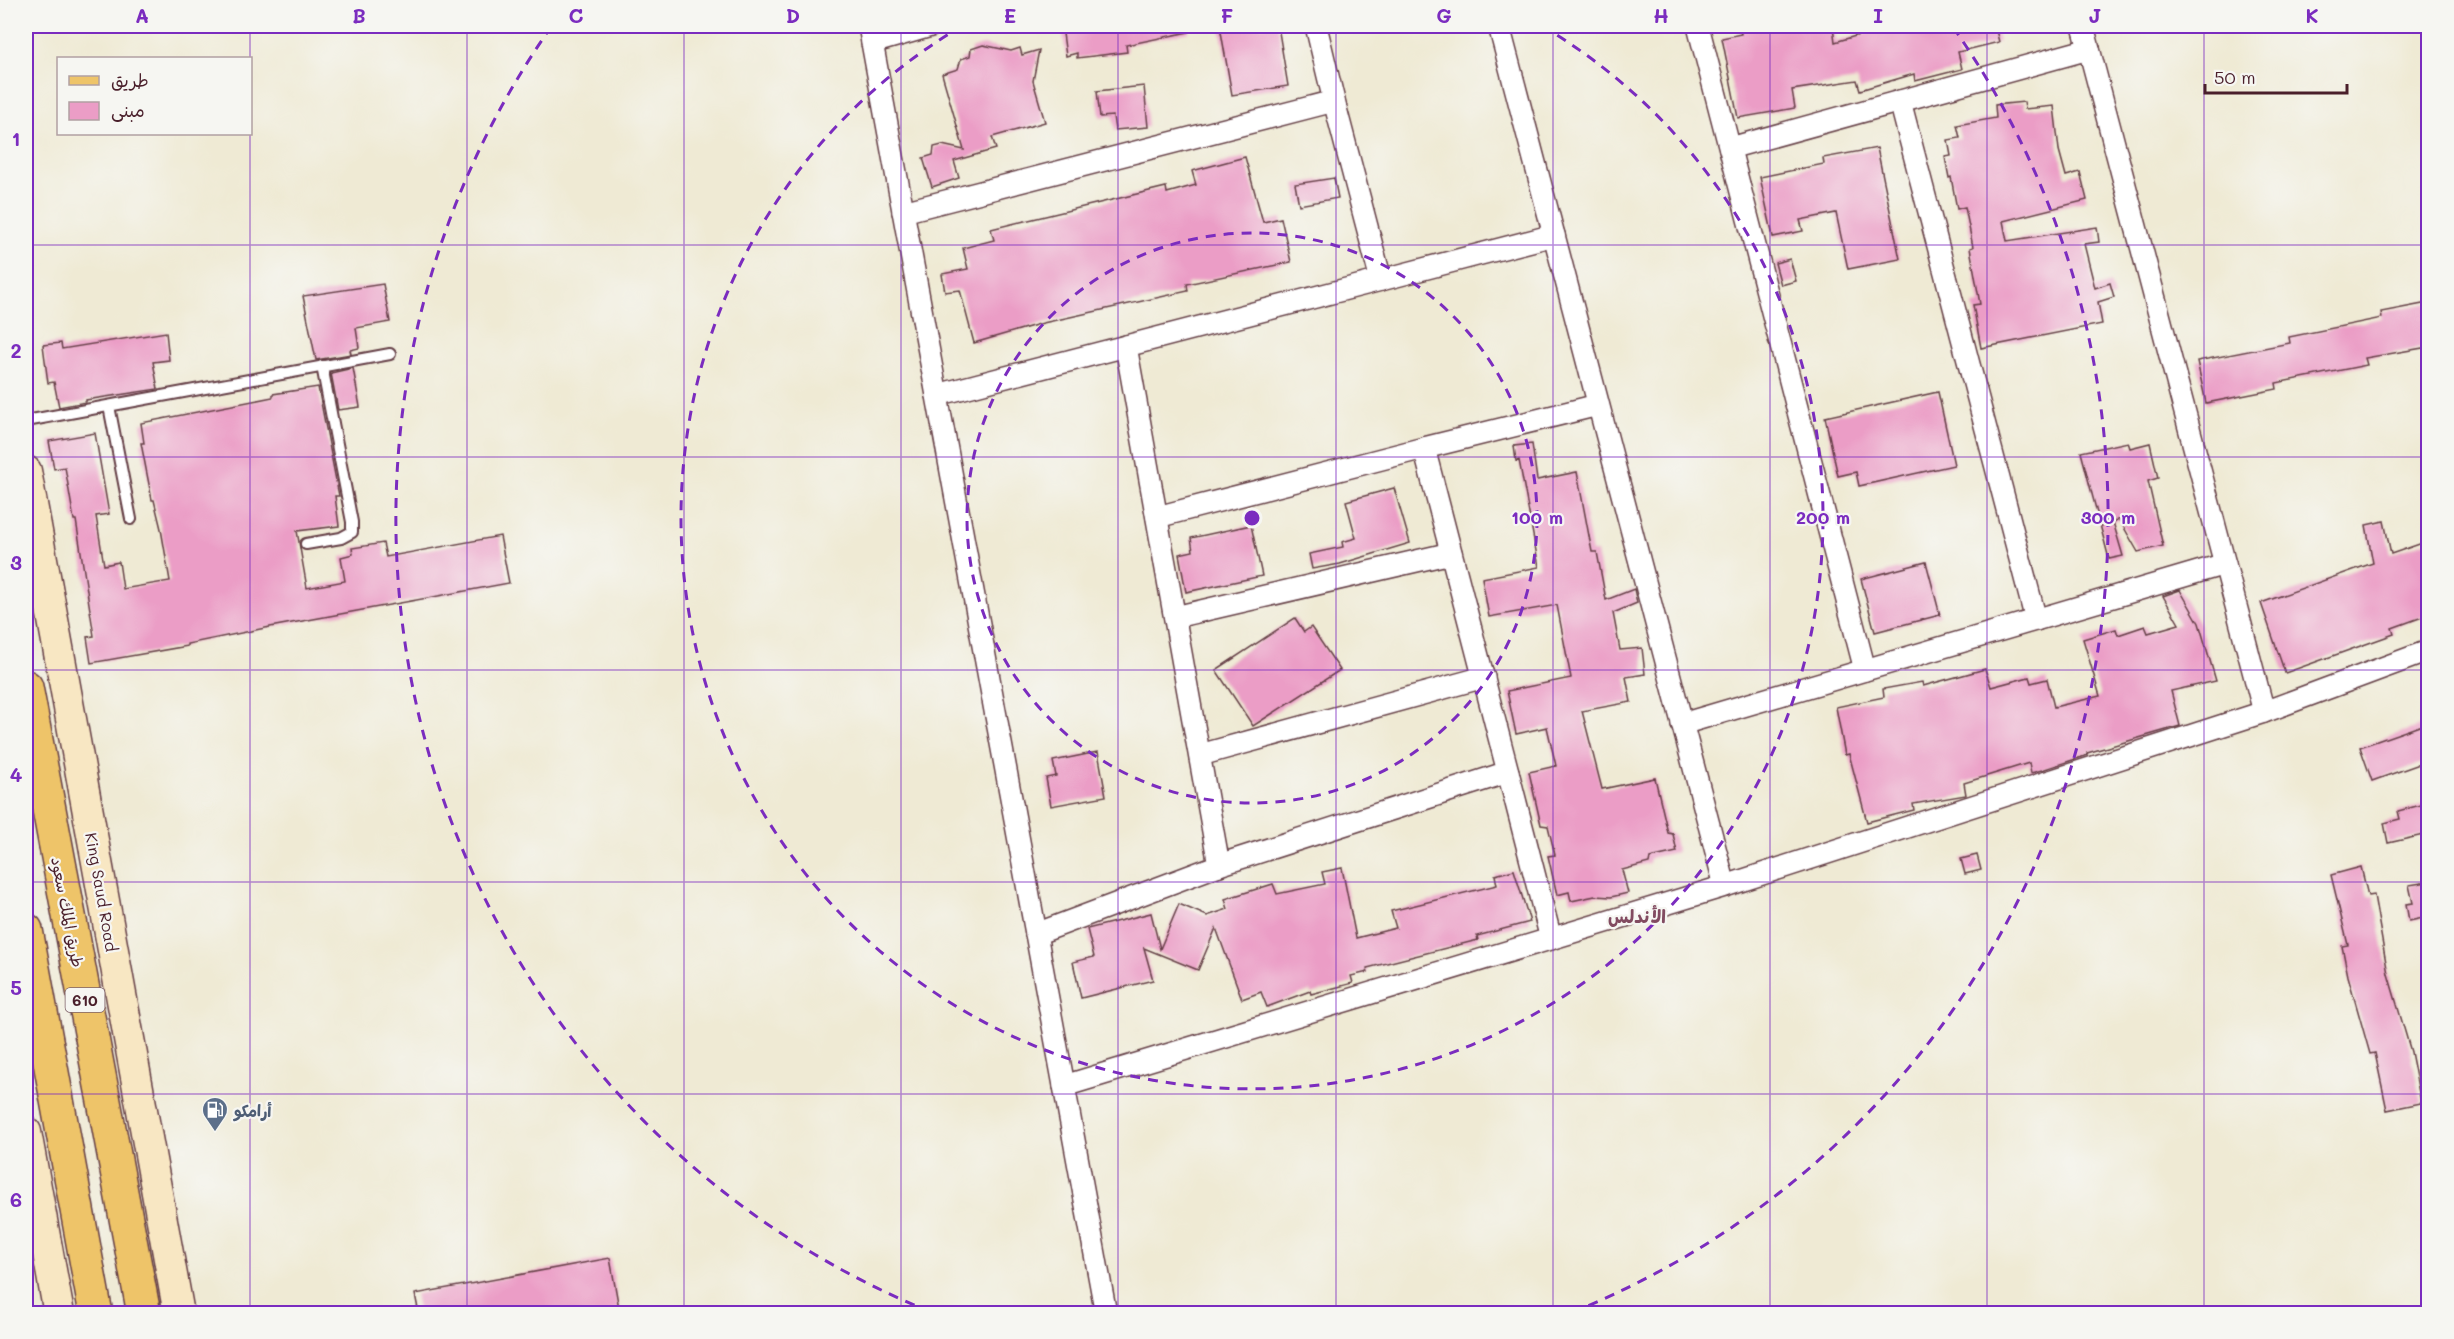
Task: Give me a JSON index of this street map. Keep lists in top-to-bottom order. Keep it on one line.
{"streets":{"main road":["King Saud Road","طريق الملك سعود","610"]},"districts":["الأندلس"],"places":{"fuel station":["أرامكو"]},"legend":["طريق","مبنى"],"scale_bar":"50 m","grid":{"columns":["A","B","C","D","E","F","G","H","I","J","K"],"rows":["1","2","3","4","5","6"]},"rings":["100 m","200 m","300 m"]}
